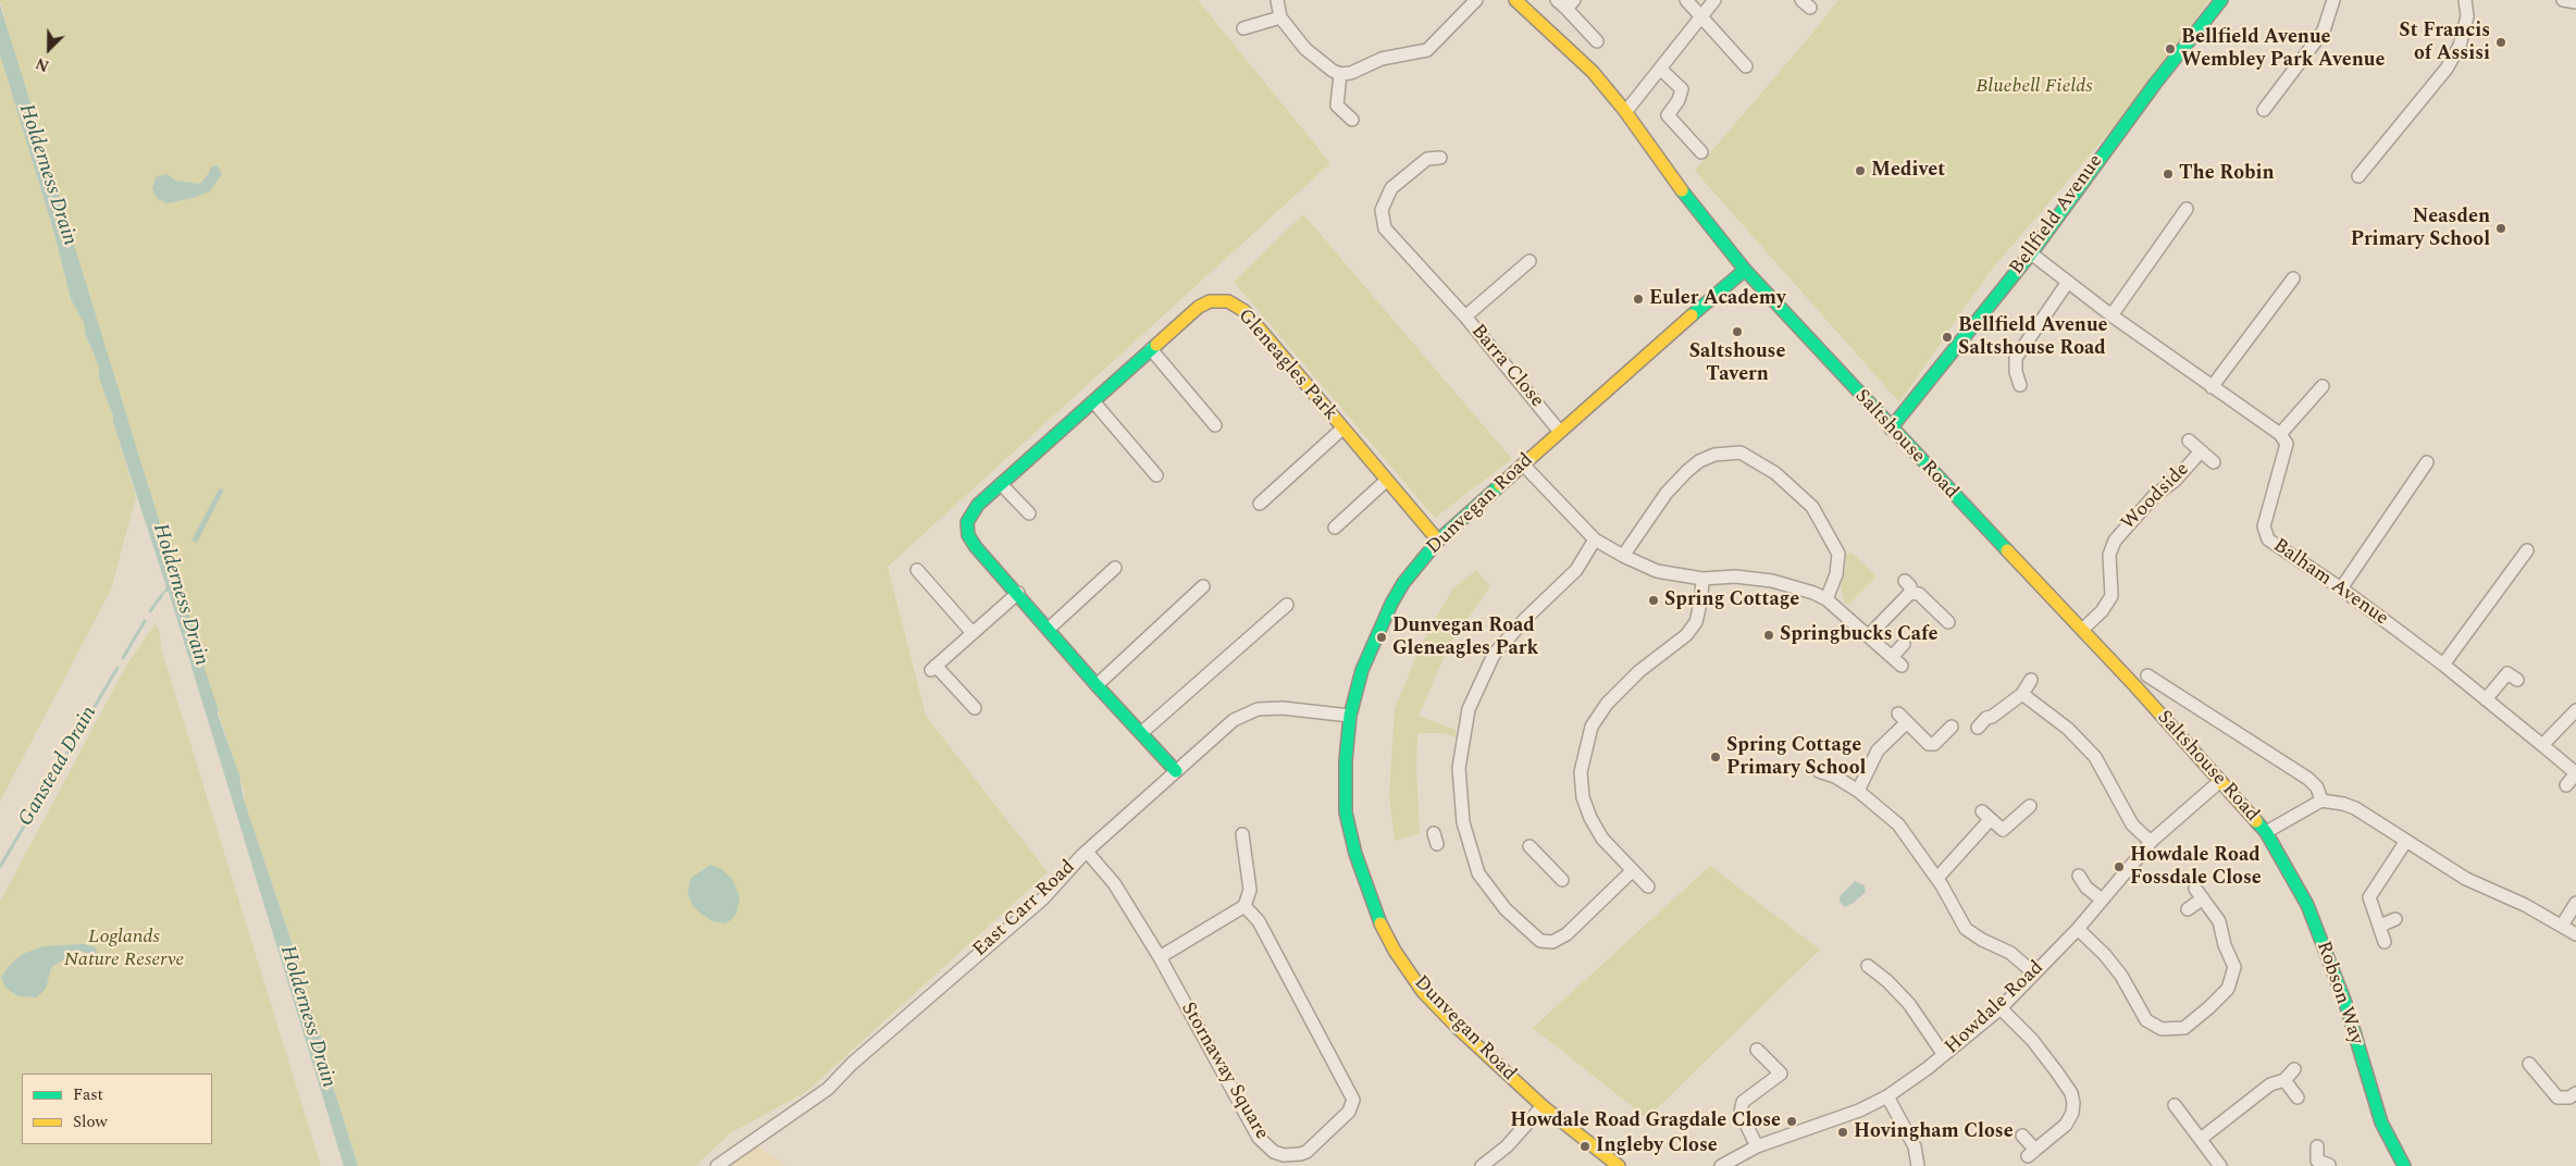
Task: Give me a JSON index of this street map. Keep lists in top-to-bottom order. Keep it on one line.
{"streets":{"street":["Bellfield Avenue","Gleneagles Park","Barra Close","Saltshouse Road","Woodside","Dunvegan Road","Balham Avenue","East Carr Road","Robson Way","Howdale Road","Stornaway Square"]},"crossings":[["Bellfield Avenue","Saltshouse Road"],["Gleneagles Park","Dunvegan Road"],["Gleneagles Park","East Carr Road"],["Barra Close","Dunvegan Road"],["Saltshouse Road","Woodside"],["Saltshouse Road","Dunvegan Road"],["Saltshouse Road","Robson Way"],["Saltshouse Road","Howdale Road"],["Dunvegan Road","East Carr Road"],["East Carr Road","Stornaway Square"]],"water":["Holderness Drain","Ganstead Drain"],"parks":["Bluebell Fields","Loglands Nature Reserve"],"places":["St Francis of Assisi","Bellfield Avenue Wembley Park Avenue","Medivet","The Robin","Neasden Primary School","Euler Academy","Saltshouse Tavern","Bellfield Avenue Saltshouse Road","Spring Cottage","Springbucks Cafe","Dunvegan Road Gleneagles Park","Spring Cottage Primary School","Howdale Road Fossdale Close","Howdale Road Gragdale Close","Hovingham Close","Ingleby Close"],"legend":["Fast","Slow"],"north":"bottom left"}
